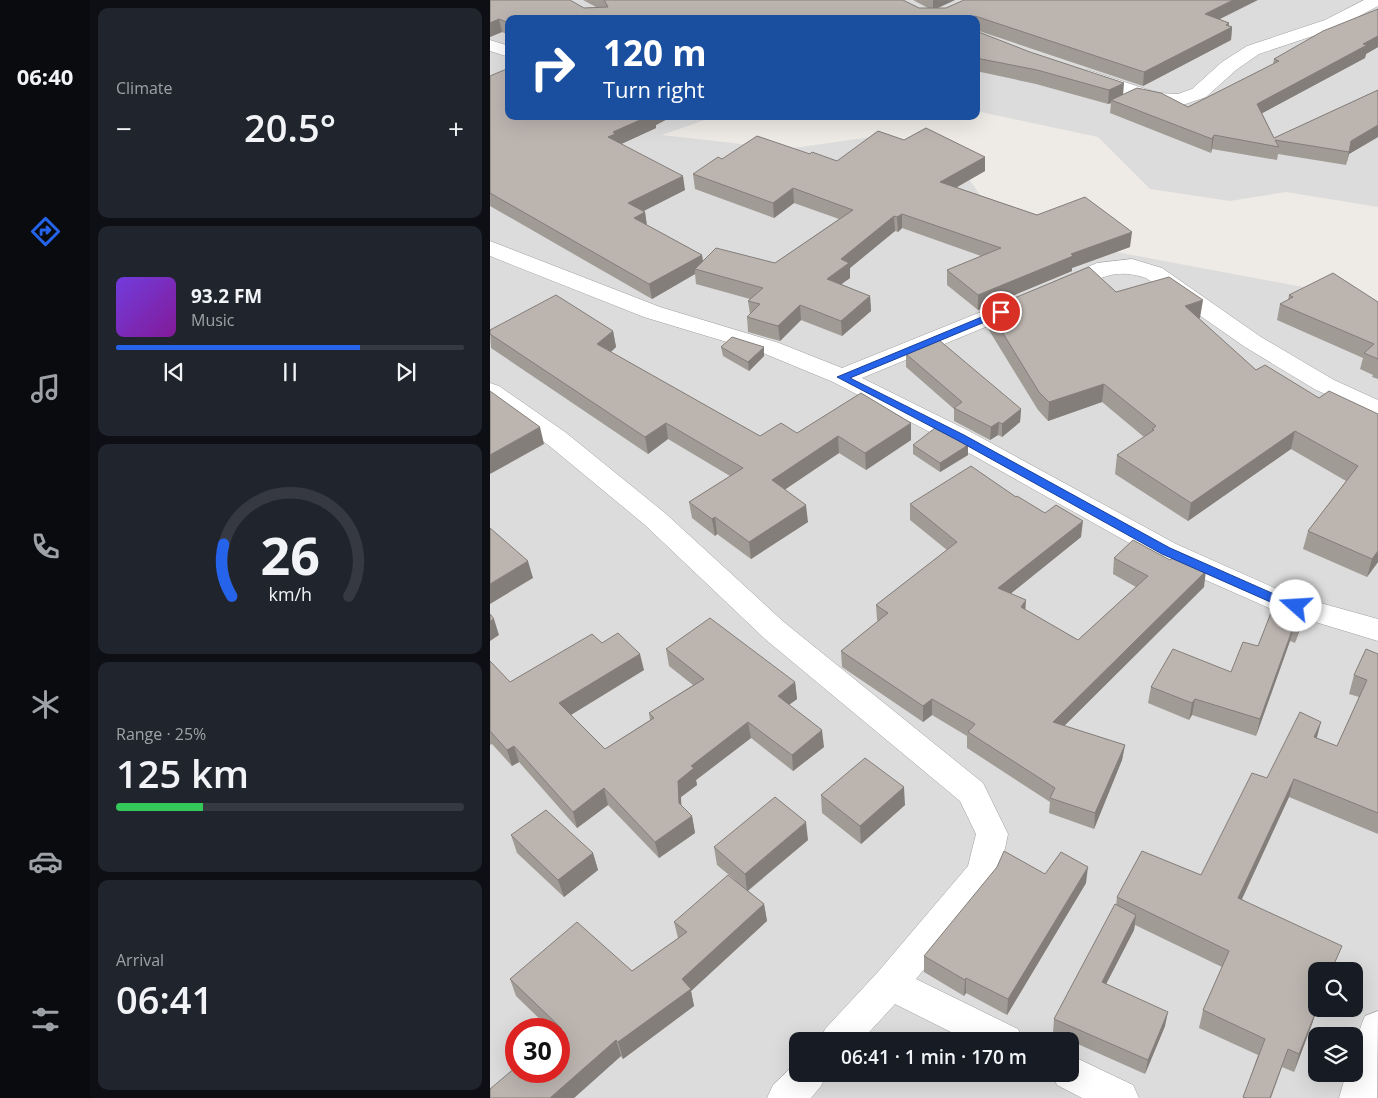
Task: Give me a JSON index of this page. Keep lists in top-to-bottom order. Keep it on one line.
{"page":{"tabs":"06:40","tile":["Climate",["Range · 25%","125 km"],["Arrival","06:41"]],"turn":["120 m","Turn right"],"heat":["−","20.5°","+"],"song":["93.2 FM","Music"],"limit":"30","trip":"06:41 · 1 min · 170 m","gauge":["26","km/h"]}}
